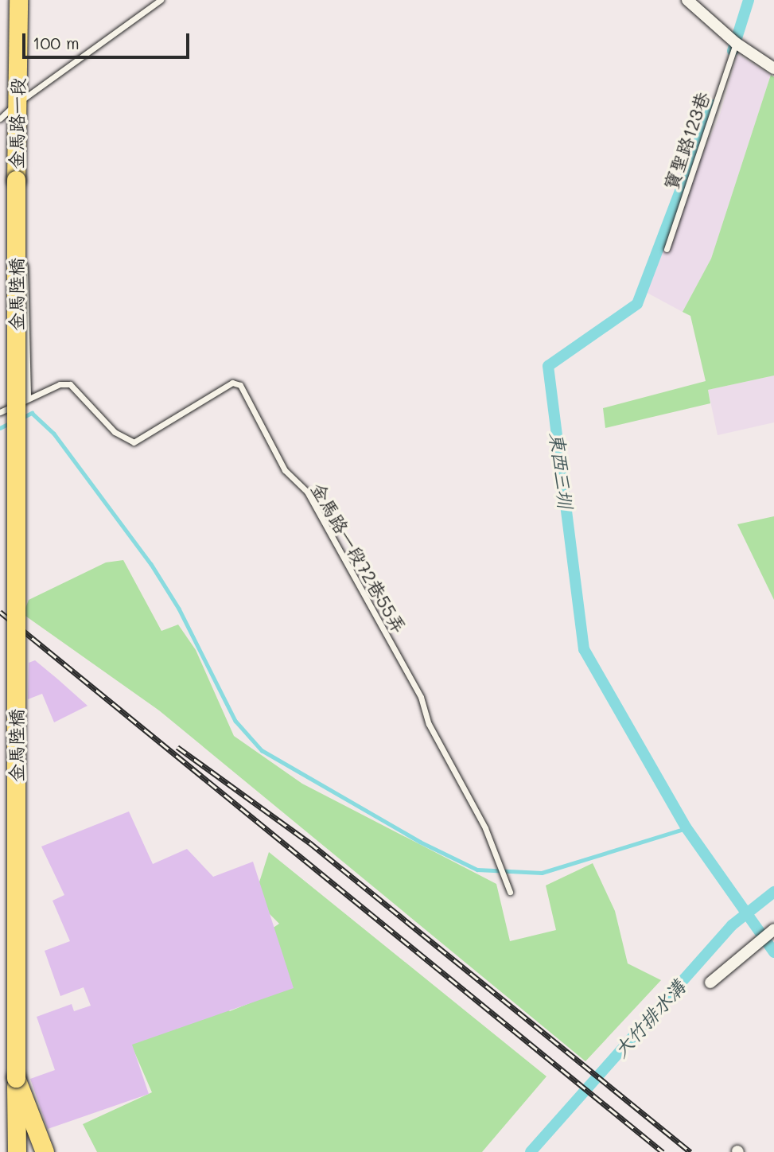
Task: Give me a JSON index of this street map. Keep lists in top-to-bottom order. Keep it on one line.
{"streets":{"main road":["金馬路一段","金馬陸橋"],"lane":["寶聖路123巷","金馬路一段72巷55弄"]},"crossings":[["金馬路一段","金馬陸橋"]],"water":["東西三圳","大竹排水溝"],"scale_bar":"100 m"}
